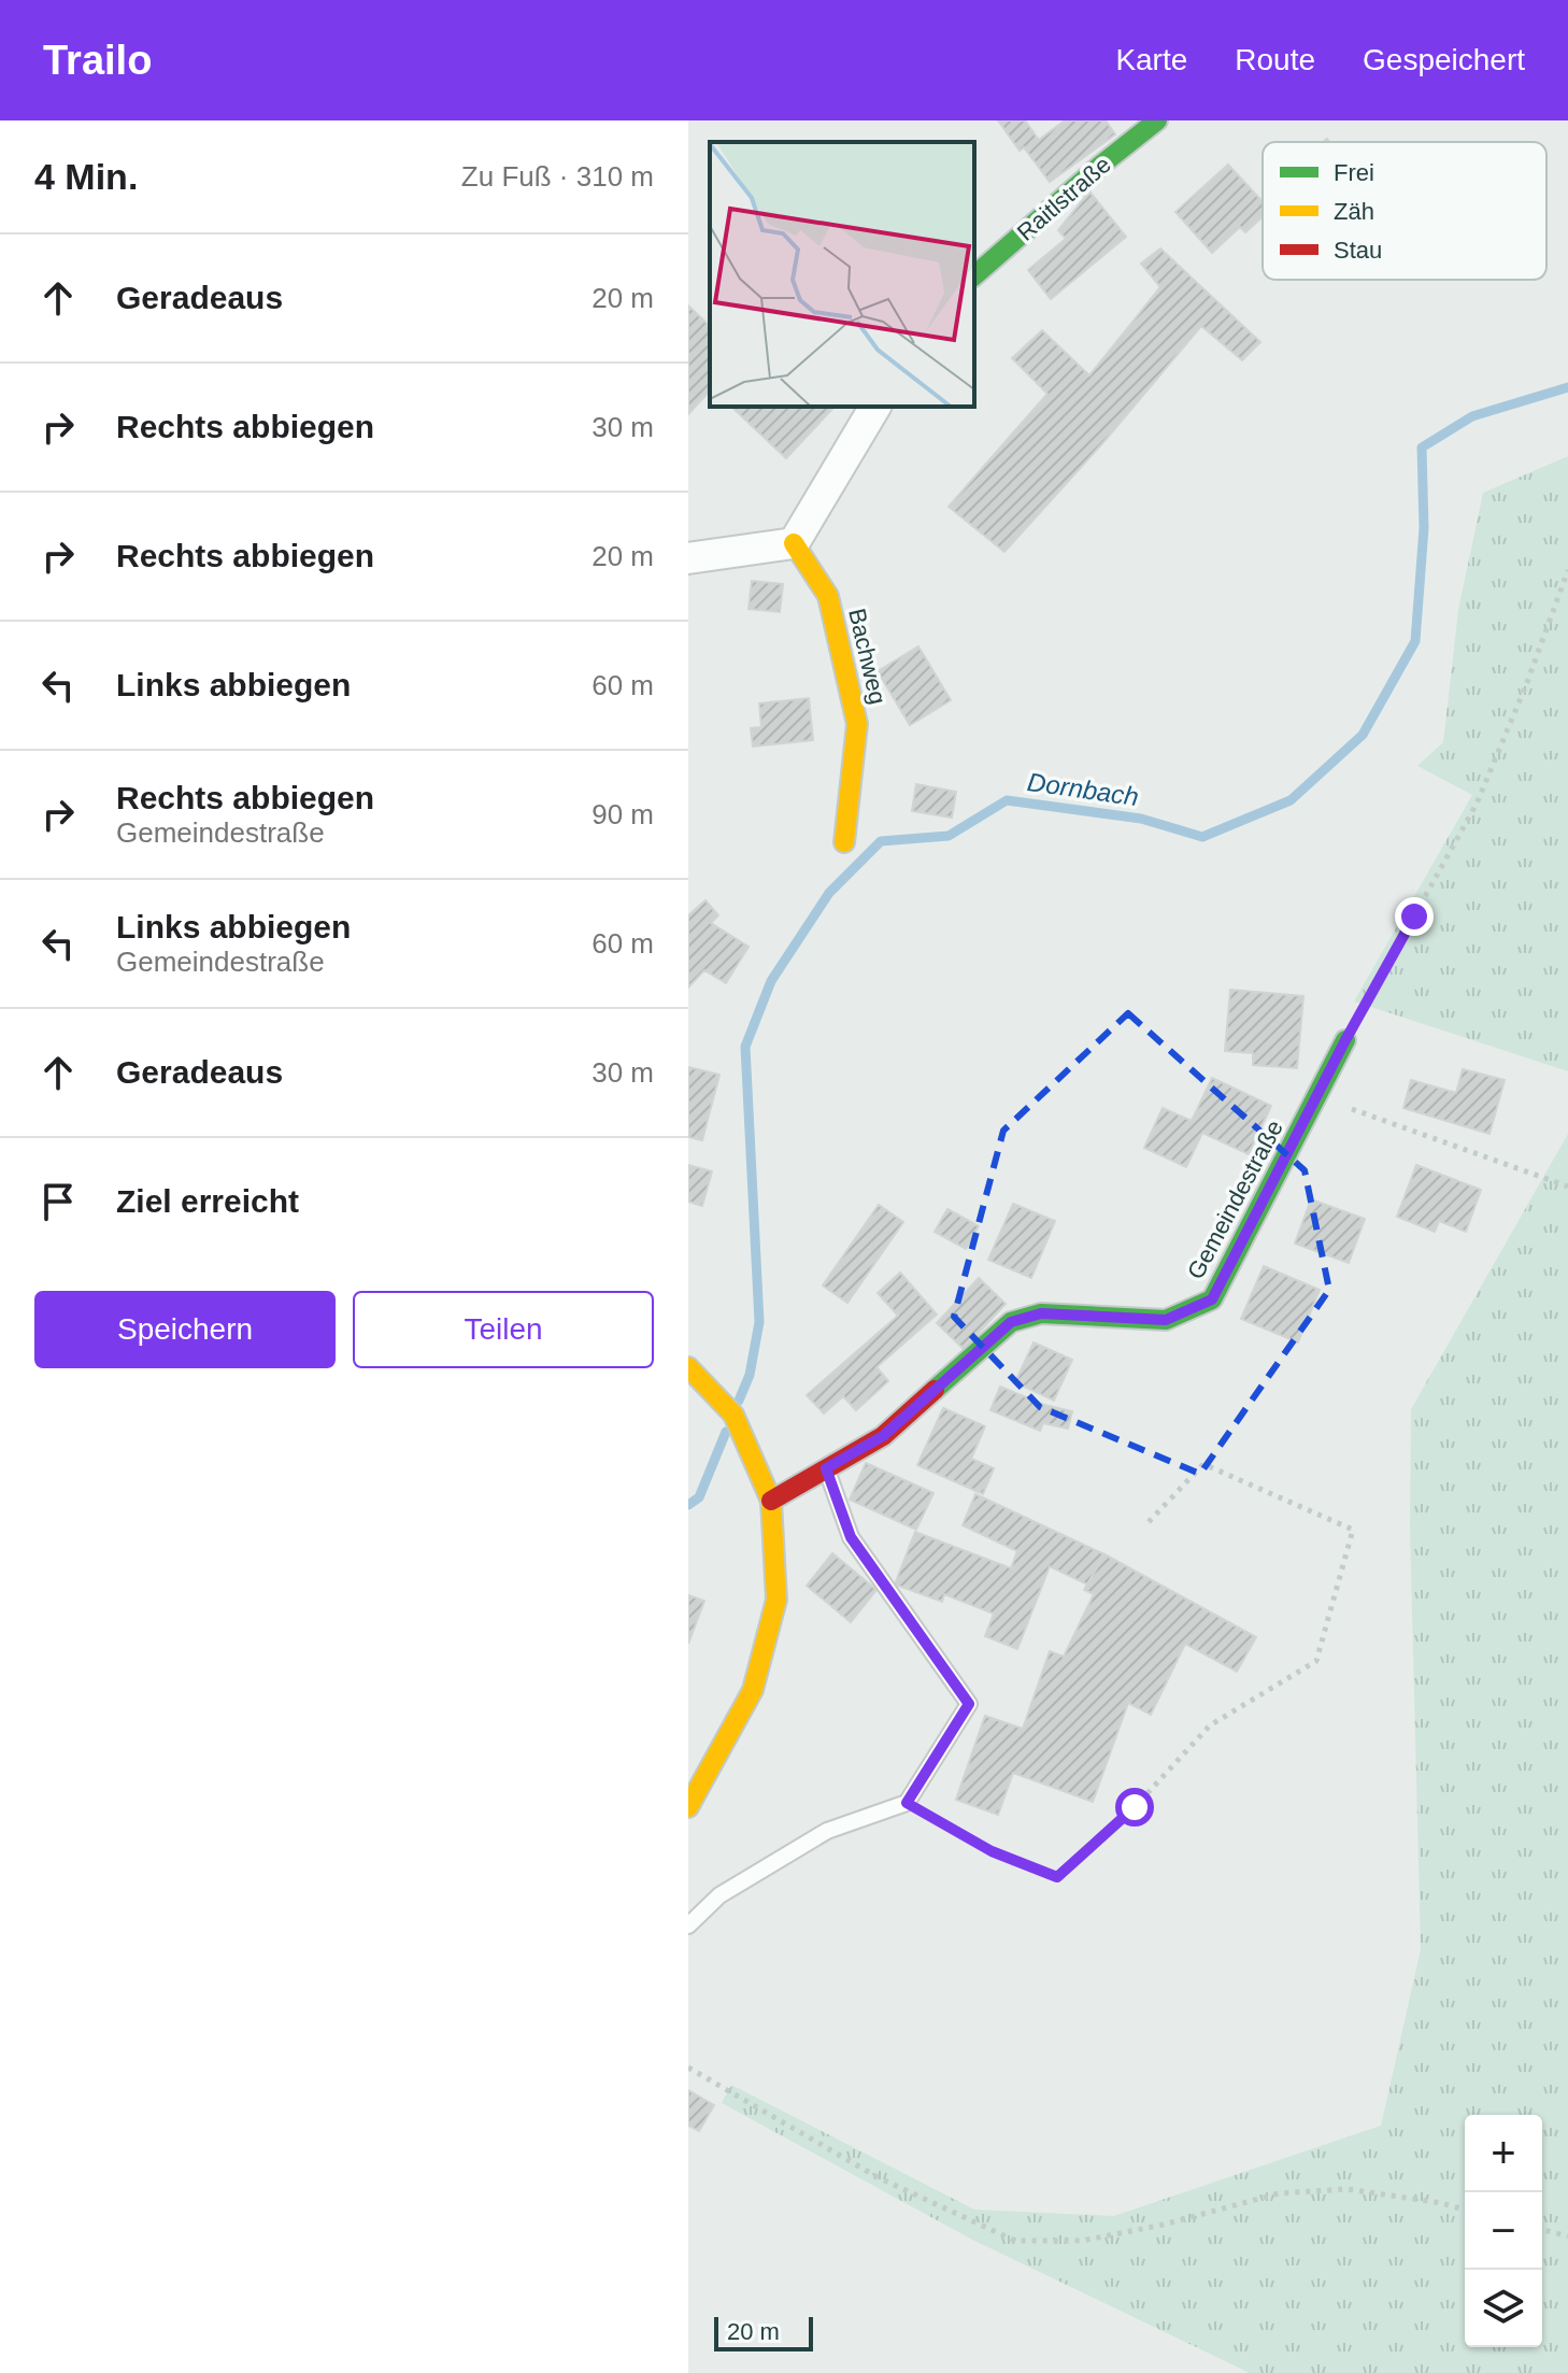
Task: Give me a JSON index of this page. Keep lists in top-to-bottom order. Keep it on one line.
{"streets":{"street":["Raitlstraße","Bachweg","Gemeindestraße"]},"water":["Dornbach"],"legend":["Frei","Zäh","Stau"],"scale_bar":"20 m","page":{"header":"Trailo","nav":["Karte","Route","Gespeichert"],"heading":["4 Min.","Zu Fuß · 310 m"],"list":[["Geradeaus","20 m"],["Rechts abbiegen","30 m"],["Rechts abbiegen","20 m"],["Links abbiegen","60 m"],["Rechts abbiegen","Gemeindestraße","90 m"],["Links abbiegen","Gemeindestraße","60 m"],["Geradeaus","30 m"],"Ziel erreicht"],"buttons":["Speichern","Teilen"],"map_buttons":["+","−"],"scale":"20 m"}}
